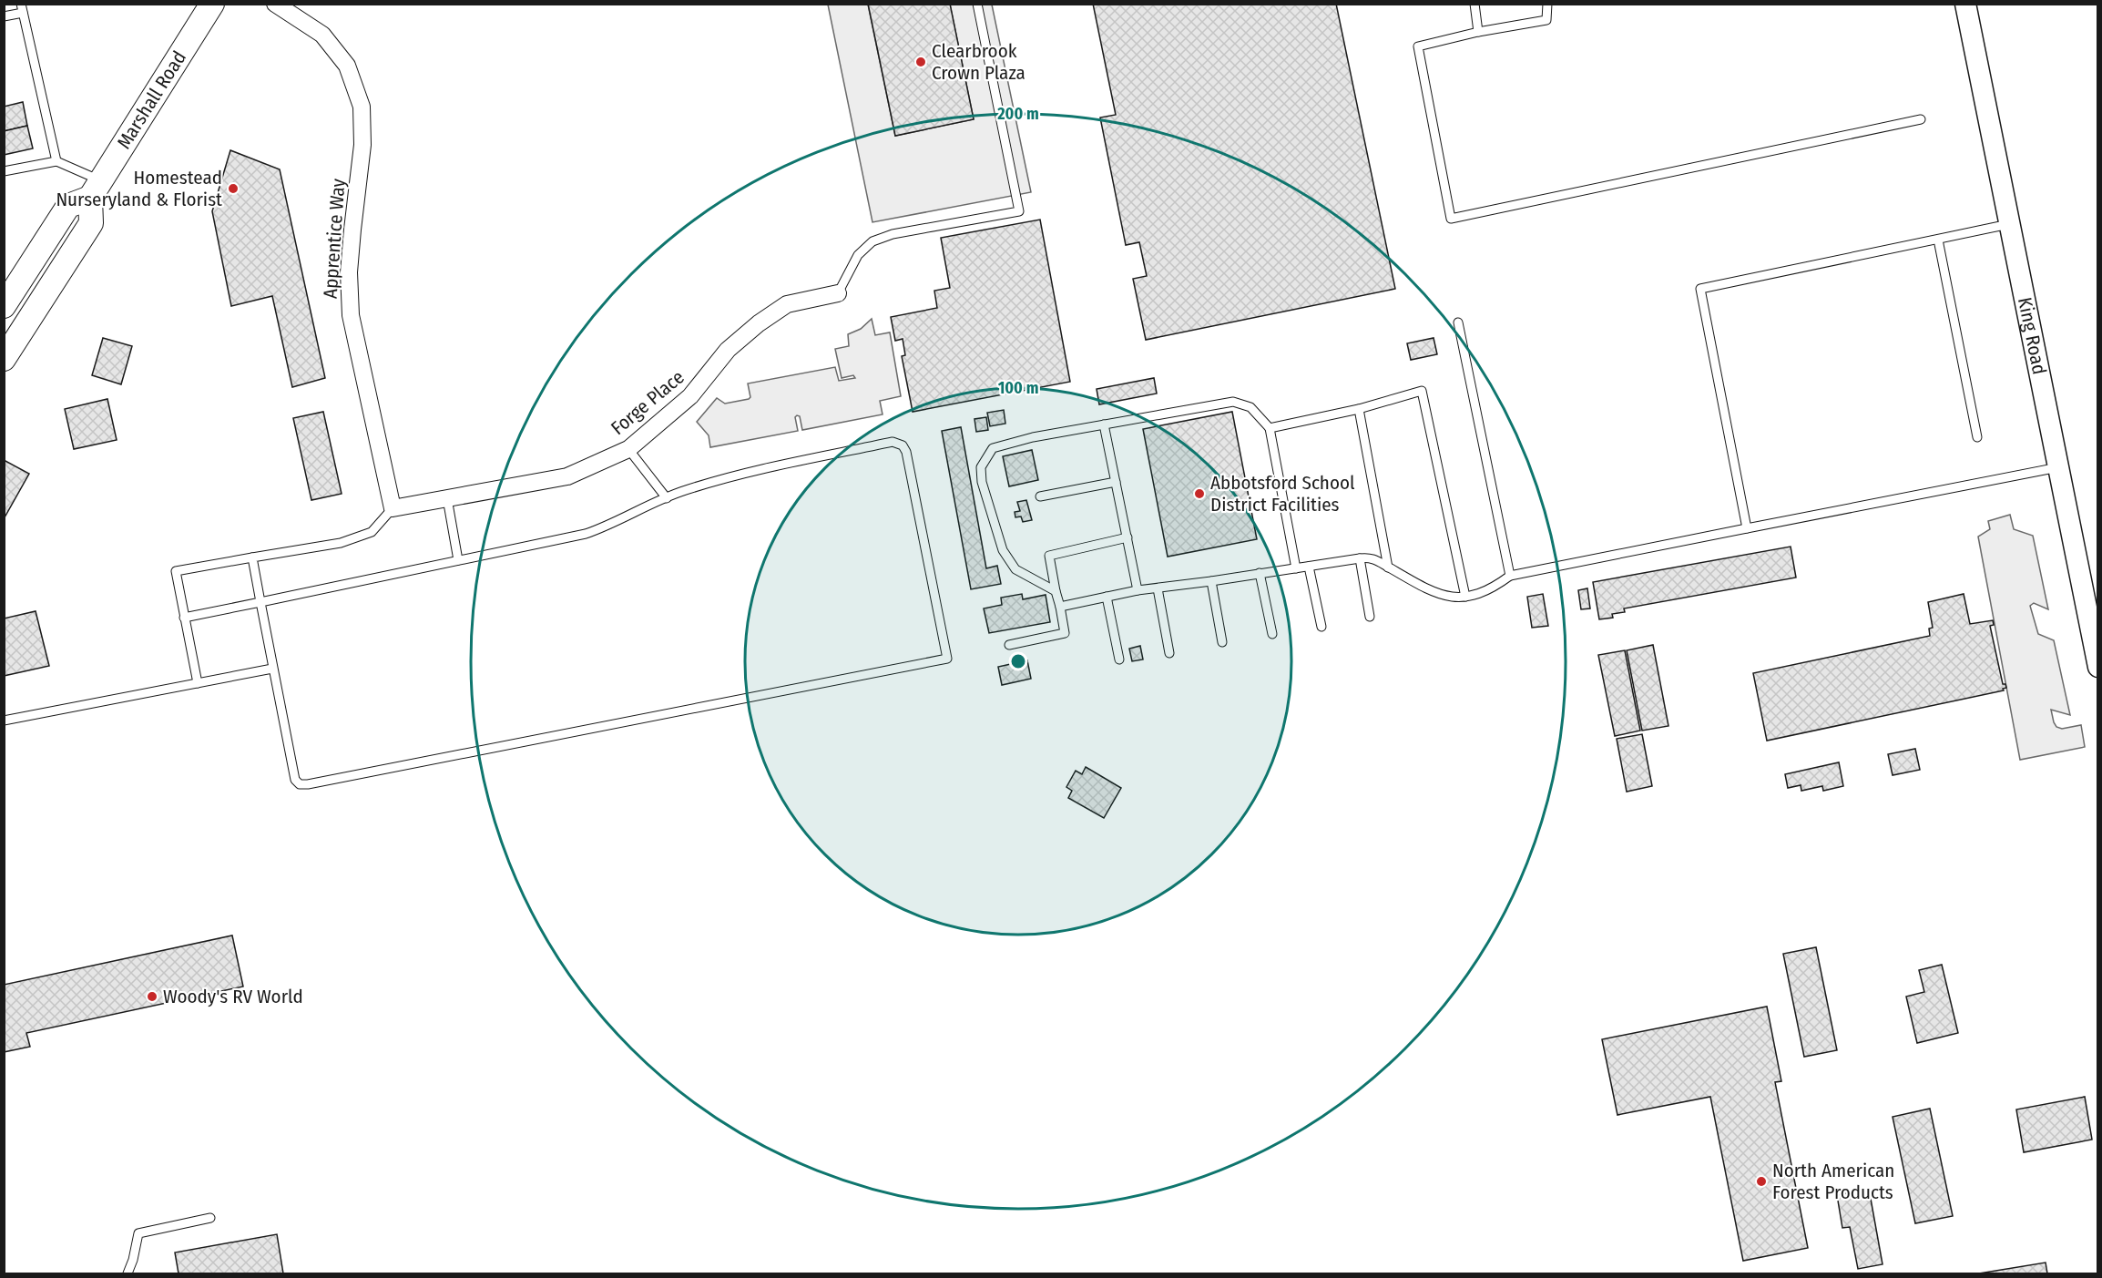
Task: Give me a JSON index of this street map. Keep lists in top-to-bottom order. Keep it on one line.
{"streets":{"main road":["Marshall Road"],"street":["Apprentice Way","King Road","Forge Place"]},"crossings":[["Apprentice Way","Forge Place"]],"places":["Clearbrook Crown Plaza","Homestead Nurseryland & Florist","Abbotsford School District Facilities","Woody's RV World","North American Forest Products"],"rings":["200 m","100 m"]}
